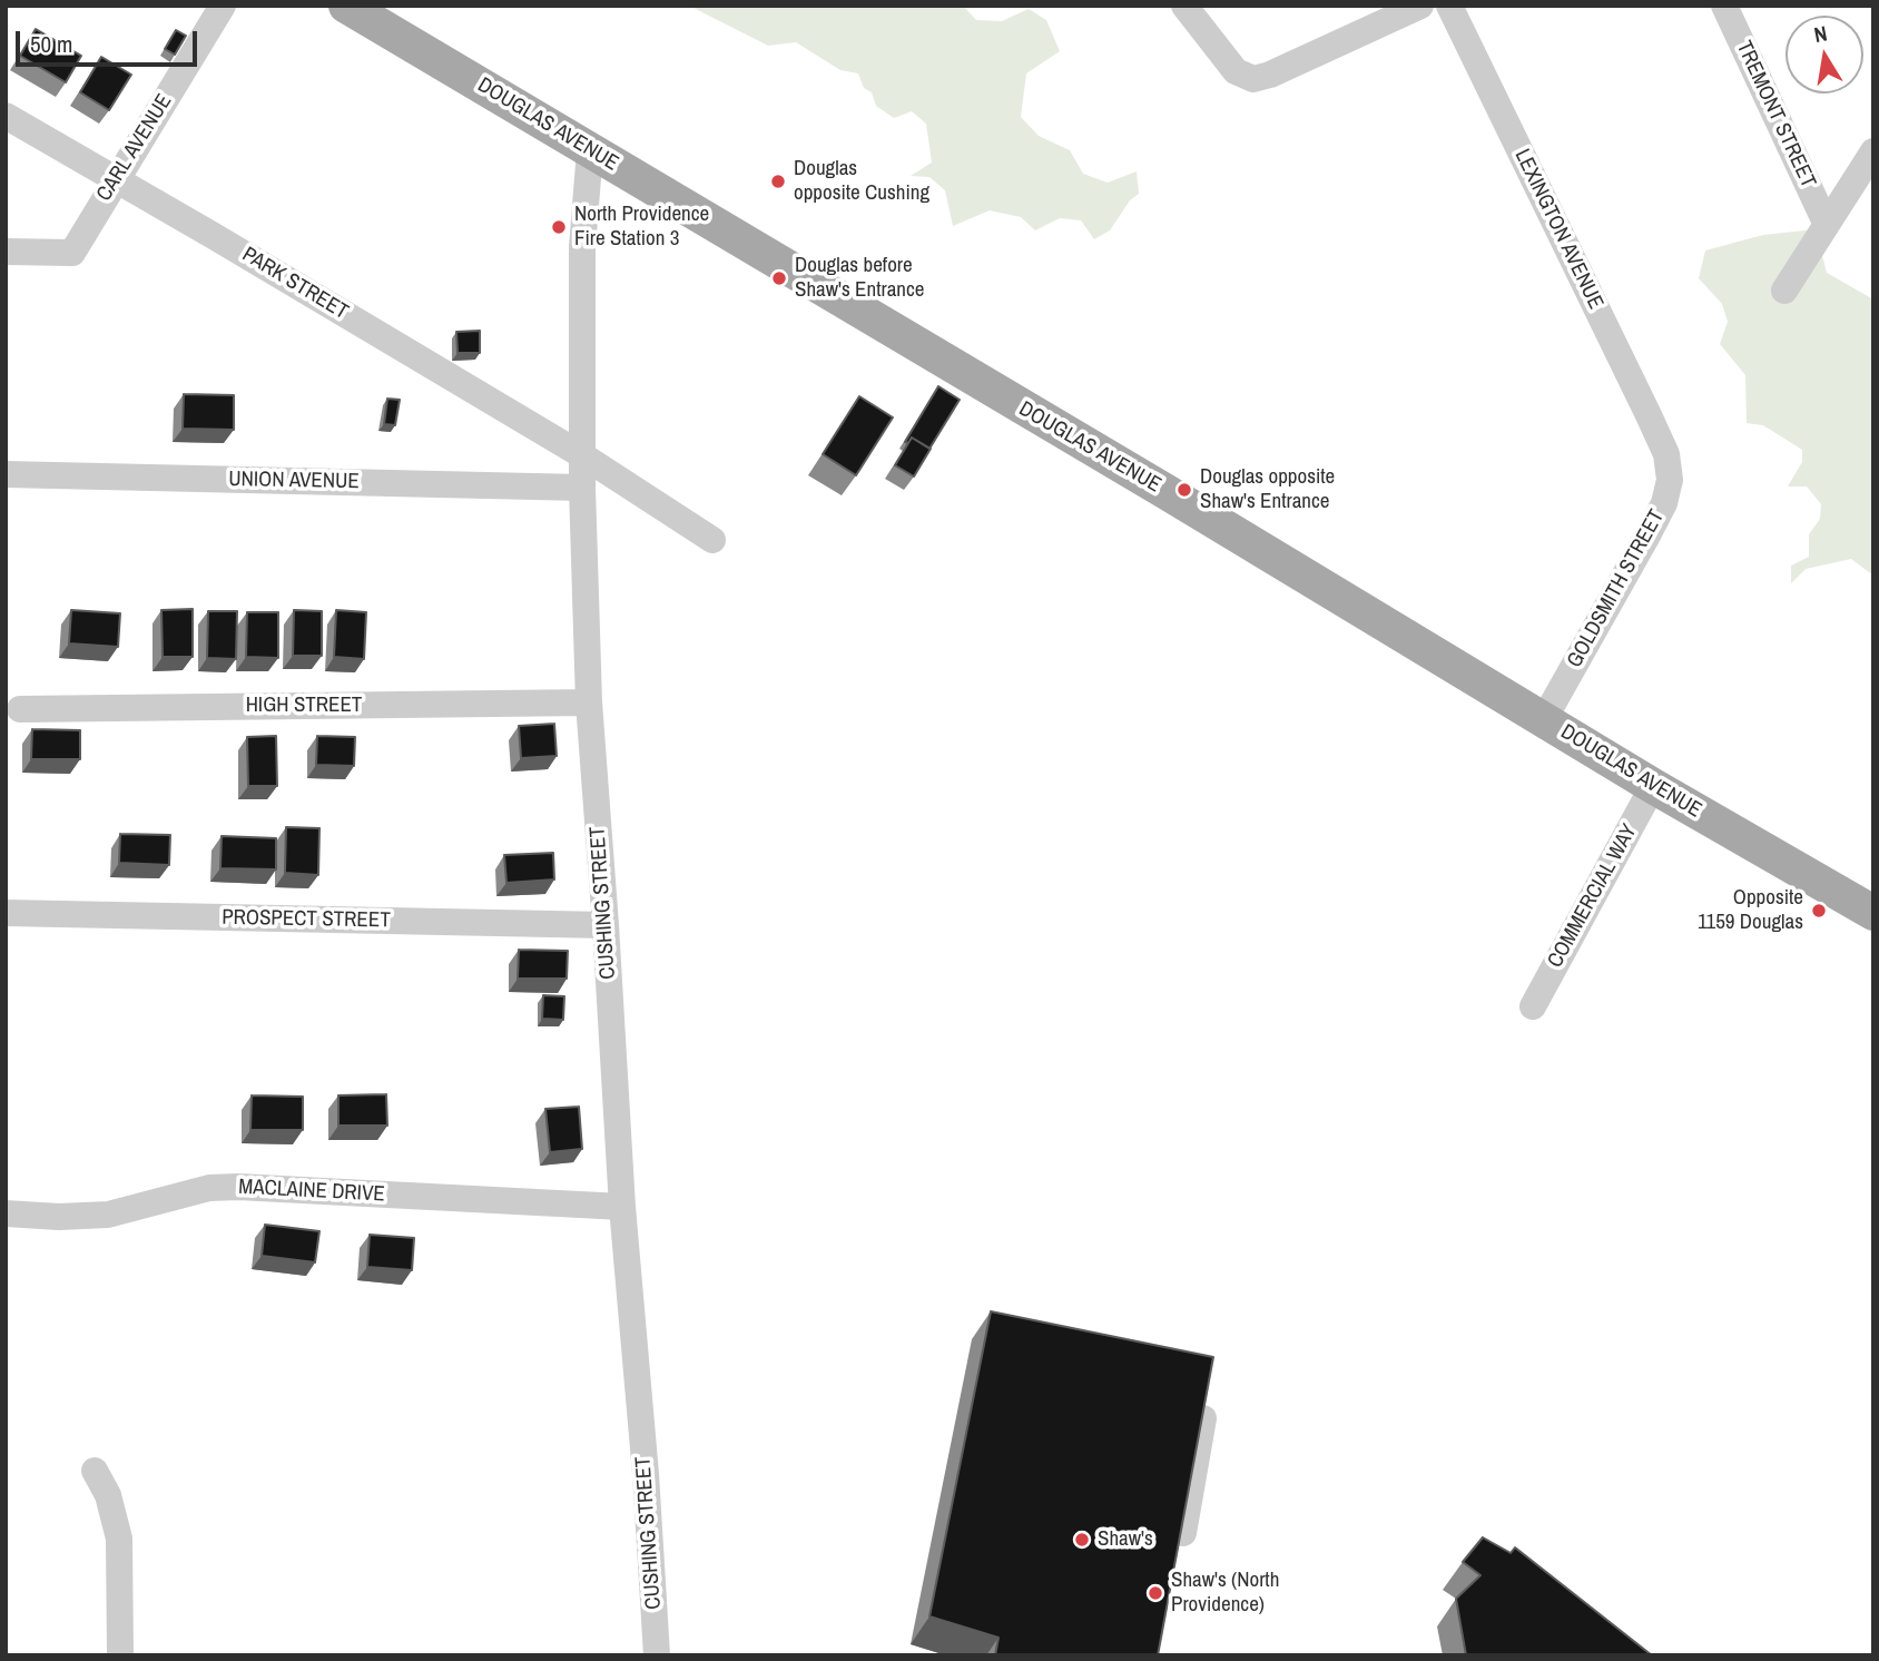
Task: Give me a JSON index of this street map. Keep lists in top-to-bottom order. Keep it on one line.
{"streets":{"main road":["DOUGLAS AVENUE"],"street":["TREMONT STREET","CARL AVENUE","LEXINGTON AVENUE","PARK STREET","UNION AVENUE","GOLDSMITH STREET","HIGH STREET","COMMERCIAL WAY","CUSHING STREET","PROSPECT STREET","MACLAINE DRIVE"]},"crossings":[["DOUGLAS AVENUE","GOLDSMITH STREET"],["DOUGLAS AVENUE","COMMERCIAL WAY"],["DOUGLAS AVENUE","CUSHING STREET"],["CARL AVENUE","PARK STREET"],["LEXINGTON AVENUE","GOLDSMITH STREET"],["PARK STREET","CUSHING STREET"],["UNION AVENUE","CUSHING STREET"],["HIGH STREET","CUSHING STREET"],["CUSHING STREET","PROSPECT STREET"],["CUSHING STREET","MACLAINE DRIVE"]],"places":["Douglas opposite Cushing","North Providence Fire Station 3","Douglas before Shaw's Entrance","Douglas opposite Shaw's Entrance","Opposite 1159 Douglas","Shaw's","Shaw's (North Providence)"],"scale_bar":"50 m","north":"top"}
